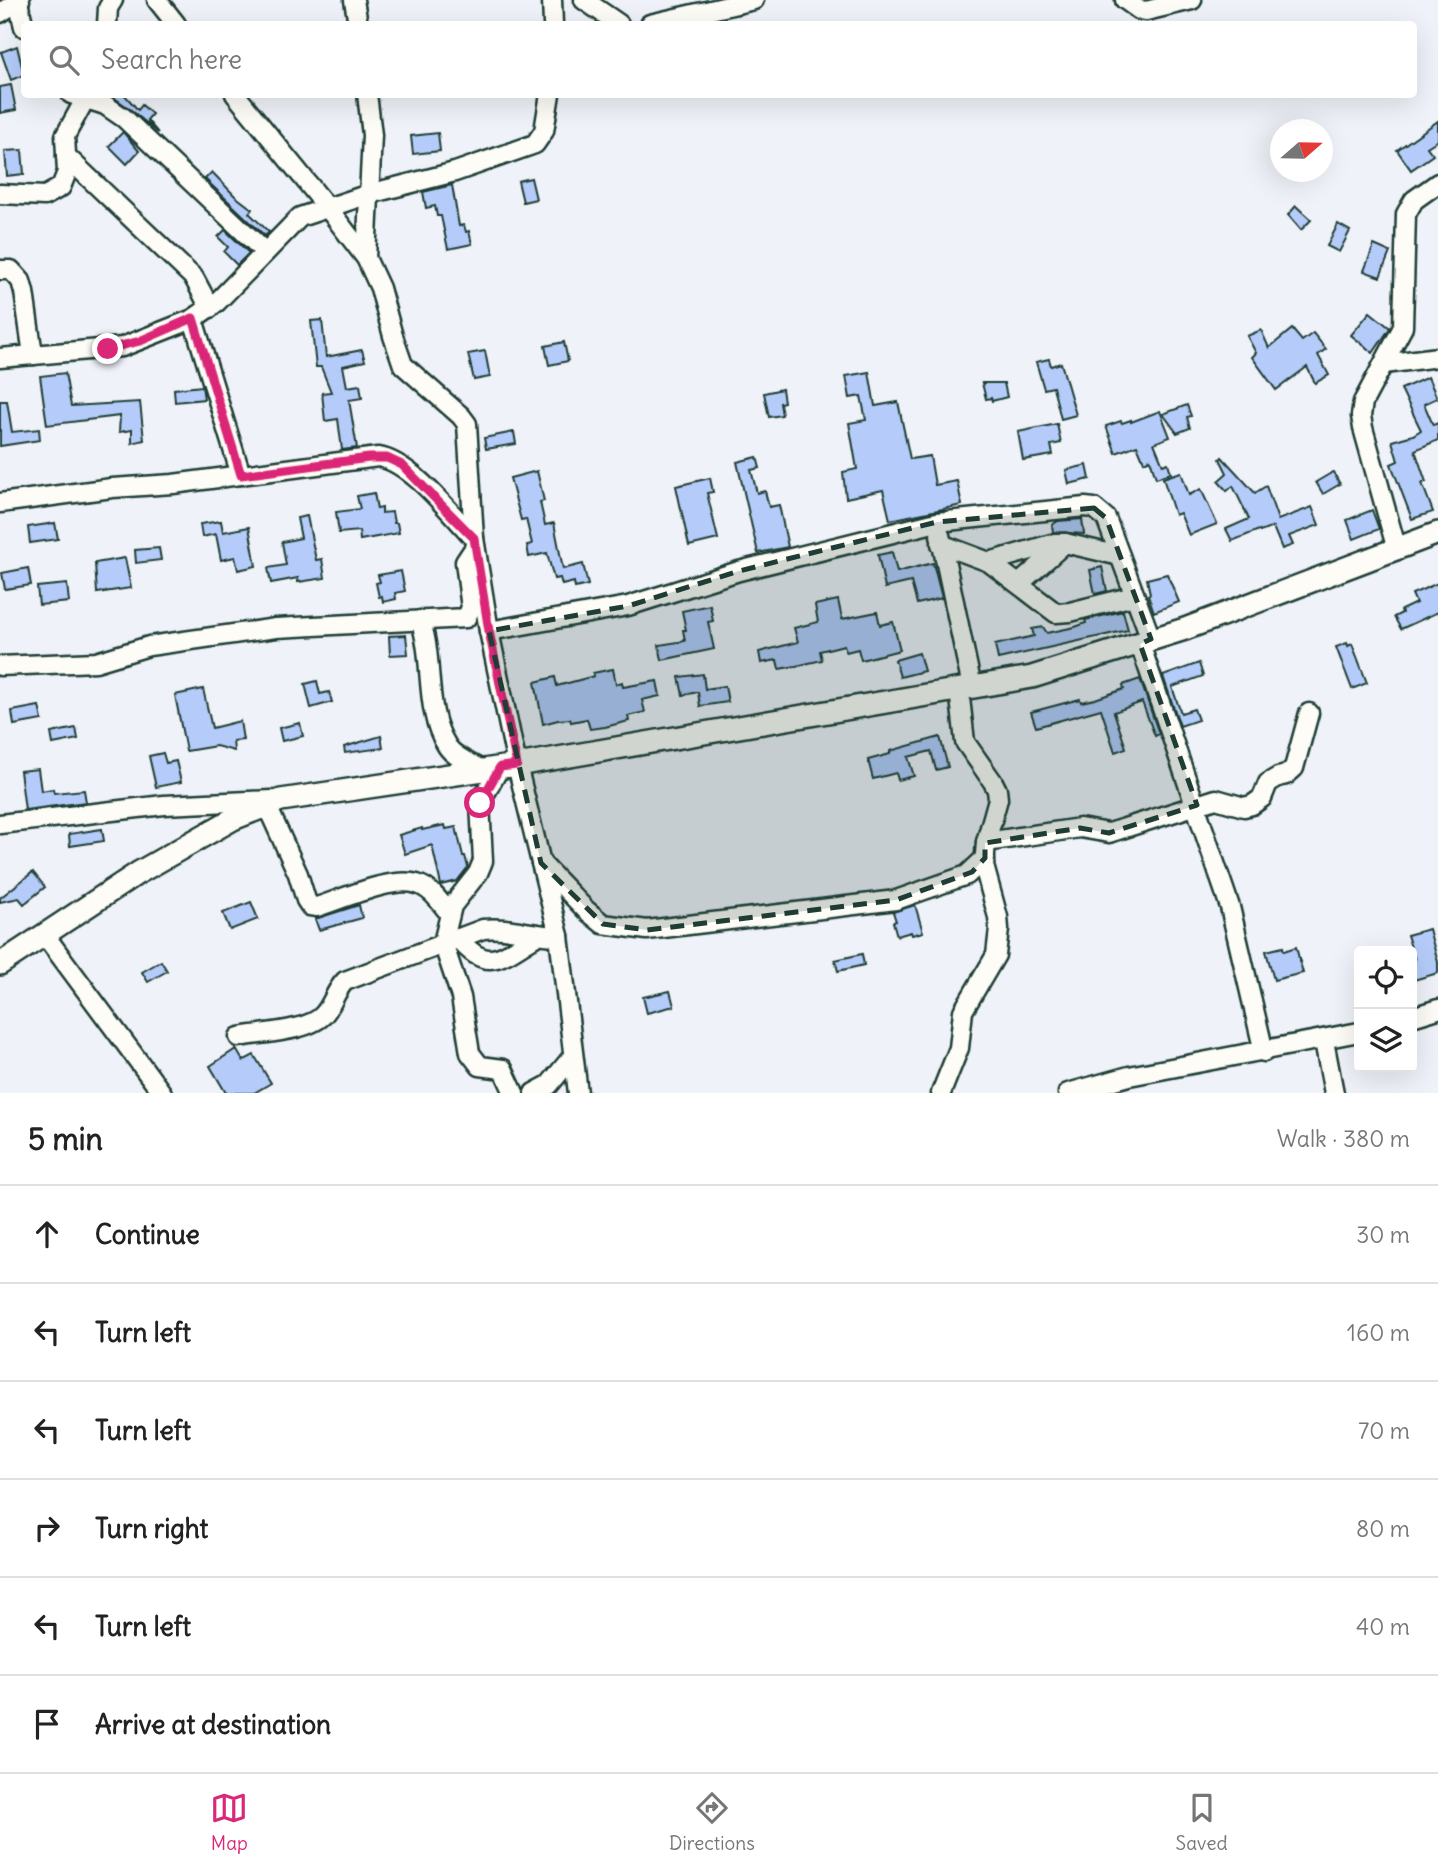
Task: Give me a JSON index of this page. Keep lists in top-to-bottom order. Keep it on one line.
{"north":"right","page":{"search":"Search here","heading":["5 min","Walk · 380 m"],"list":[["Continue","30 m"],["Turn left","160 m"],["Turn left","70 m"],["Turn right","80 m"],["Turn left","40 m"],"Arrive at destination"],"nav":["Map","Directions","Saved"]}}
